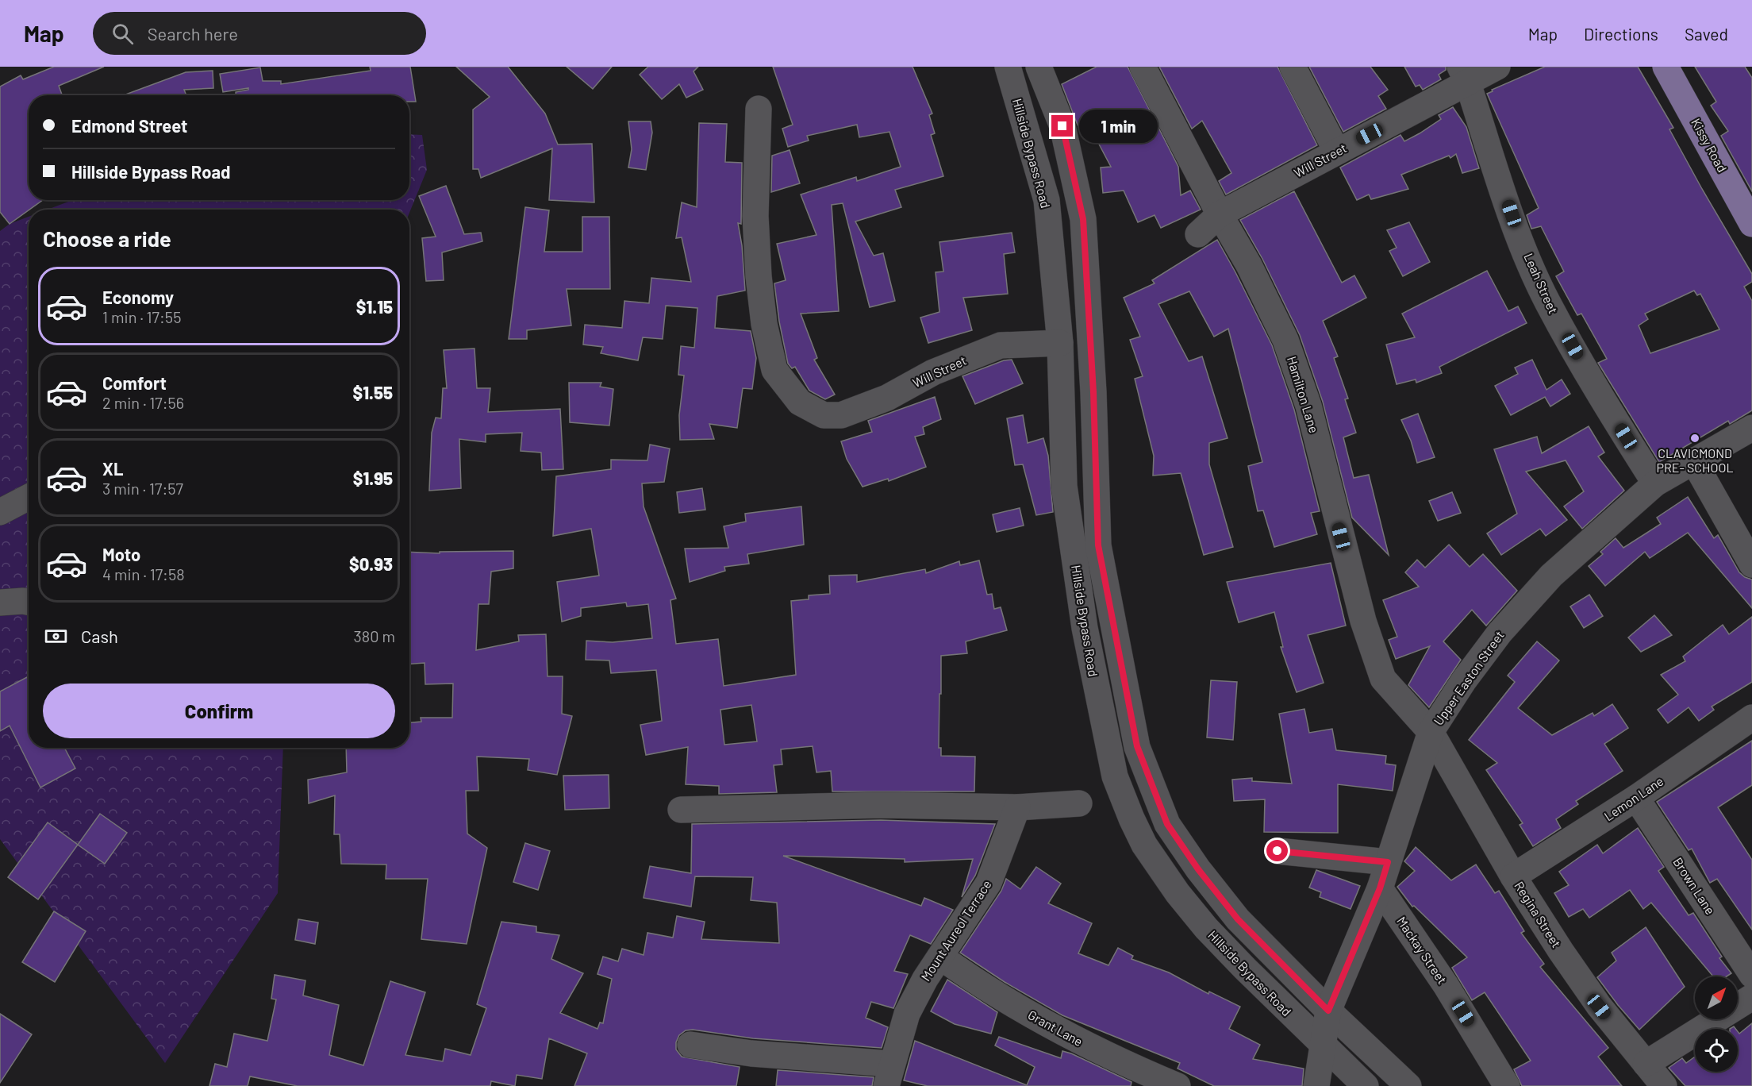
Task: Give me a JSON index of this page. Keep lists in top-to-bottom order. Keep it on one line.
{"streets":{"main road":["Kissy Road"],"street":["Hillside Bypass Road","Will Street","Leah Street","Hamilton Lane","Upper Easton Street","Lemon Lane","Brown Lane","Regina Street","Mount Aureol Terrace","Mackay Street","Grant Lane"]},"crossings":[["Hillside Bypass Road","Will Street"],["Hillside Bypass Road","Upper Easton Street"],["Will Street","Leah Street"],["Will Street","Hamilton Lane"],["Leah Street","Upper Easton Street"],["Hamilton Lane","Upper Easton Street"],["Hamilton Lane","Regina Street"],["Upper Easton Street","Regina Street"],["Upper Easton Street","Mackay Street"],["Lemon Lane","Brown Lane"],["Lemon Lane","Regina Street"],["Mount Aureol Terrace","Grant Lane"]],"places":["CLAVICMOND PRE- SCHOOL"],"north":"top right","page":{"header":"Map","search":"Search here","nav":["Map","Directions","Saved"],"banner":["Edmond Street","Hillside Bypass Road"],"bubble":"1 min","heading":"Choose a ride","list":[{"name":"Economy","note":"1 min · 17:55","value":"$1.15"},{"name":"Comfort","note":"2 min · 17:56","value":"$1.55"},{"name":"XL","note":"3 min · 17:57","value":"$1.95"},{"name":"Moto","note":"4 min · 17:58","value":"$0.93"}],"pay":["Cash","380 m"],"buttons":"Confirm"}}
